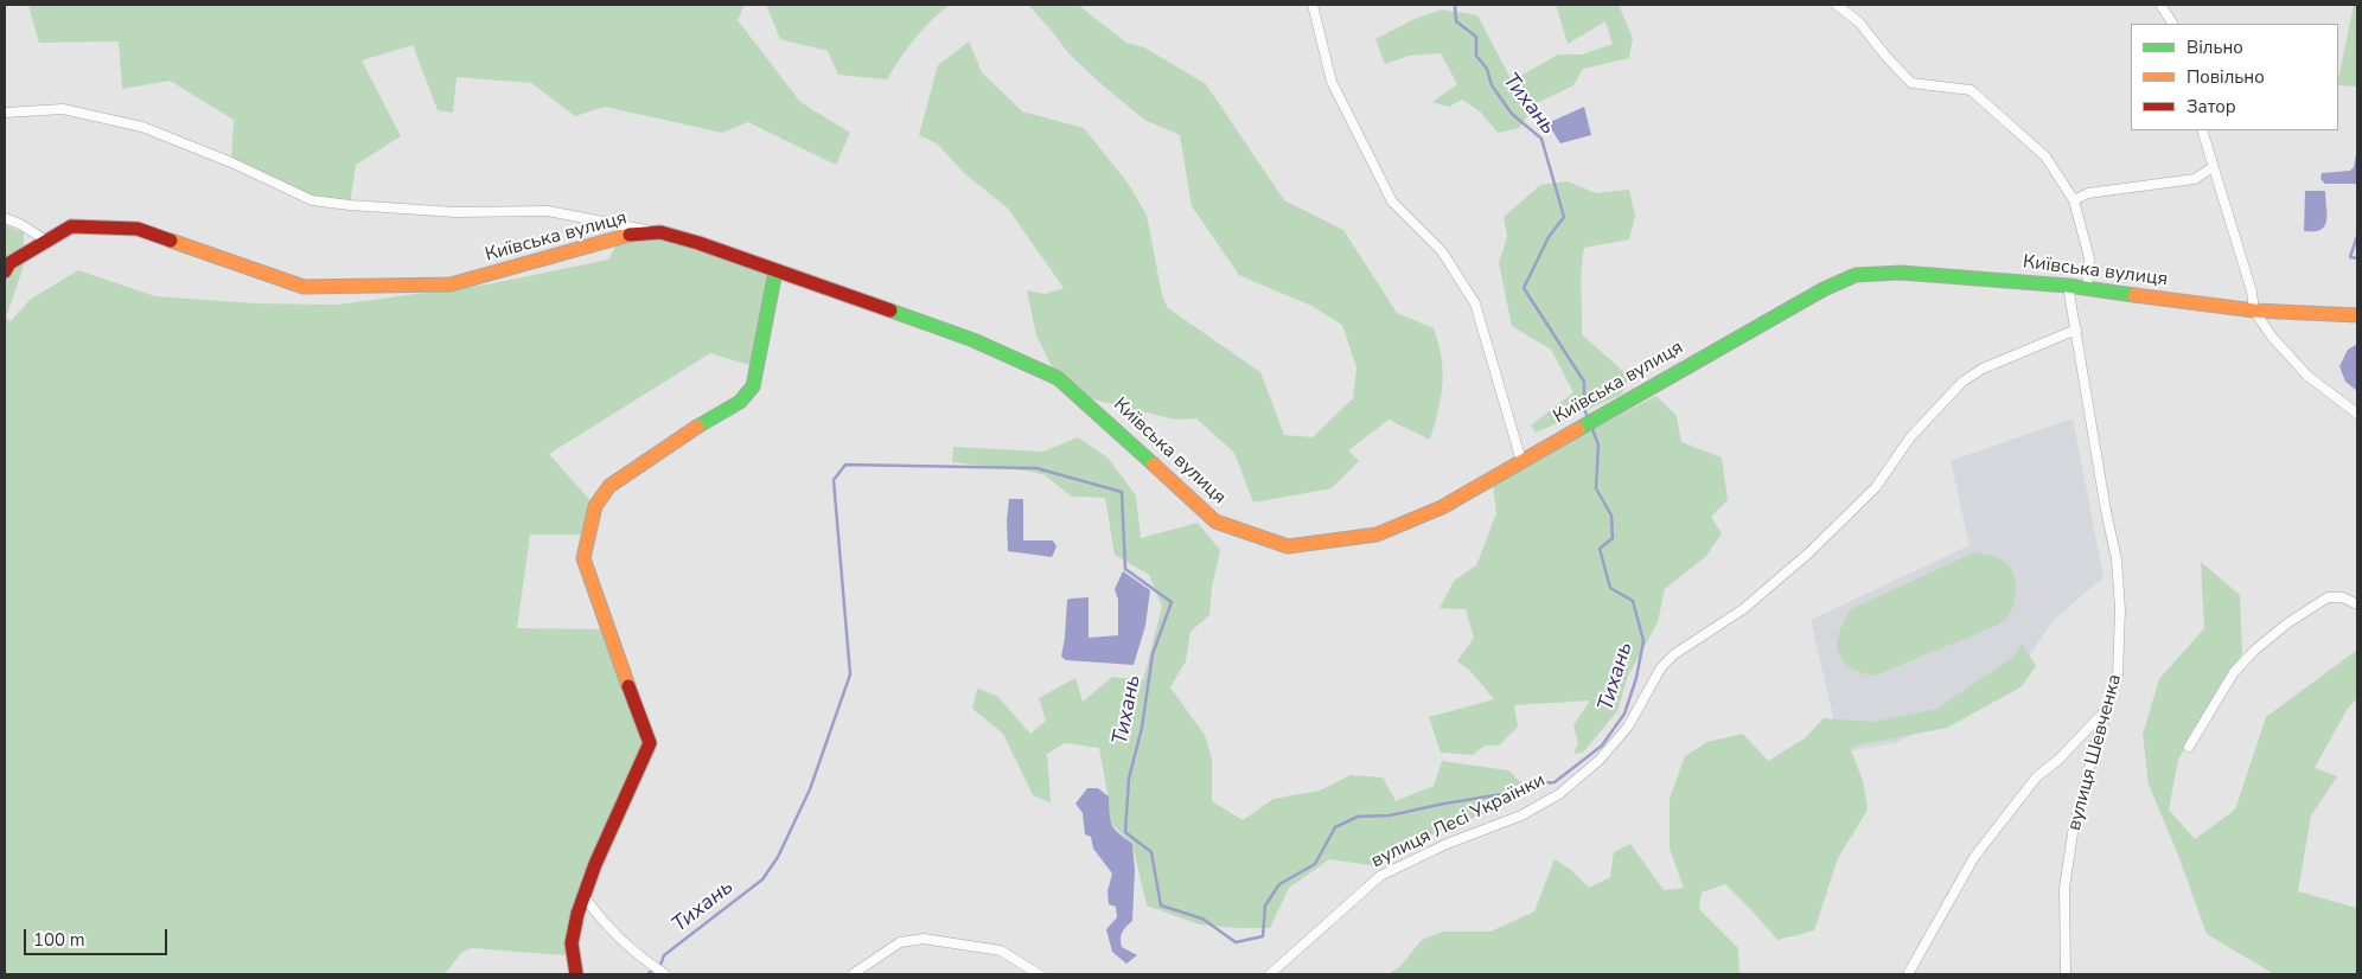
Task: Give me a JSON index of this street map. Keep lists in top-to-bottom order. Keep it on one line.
{"streets":{"main road":["Київська вулиця"],"street":["вулиця Шевченка","вулиця Лесі Українки"]},"crossings":[["Київська вулиця","вулиця Шевченка"],["вулиця Шевченка","вулиця Лесі Українки"]],"water":["Тихань"],"legend":["Вільно","Повільно","Затор"],"scale_bar":"100 m"}
